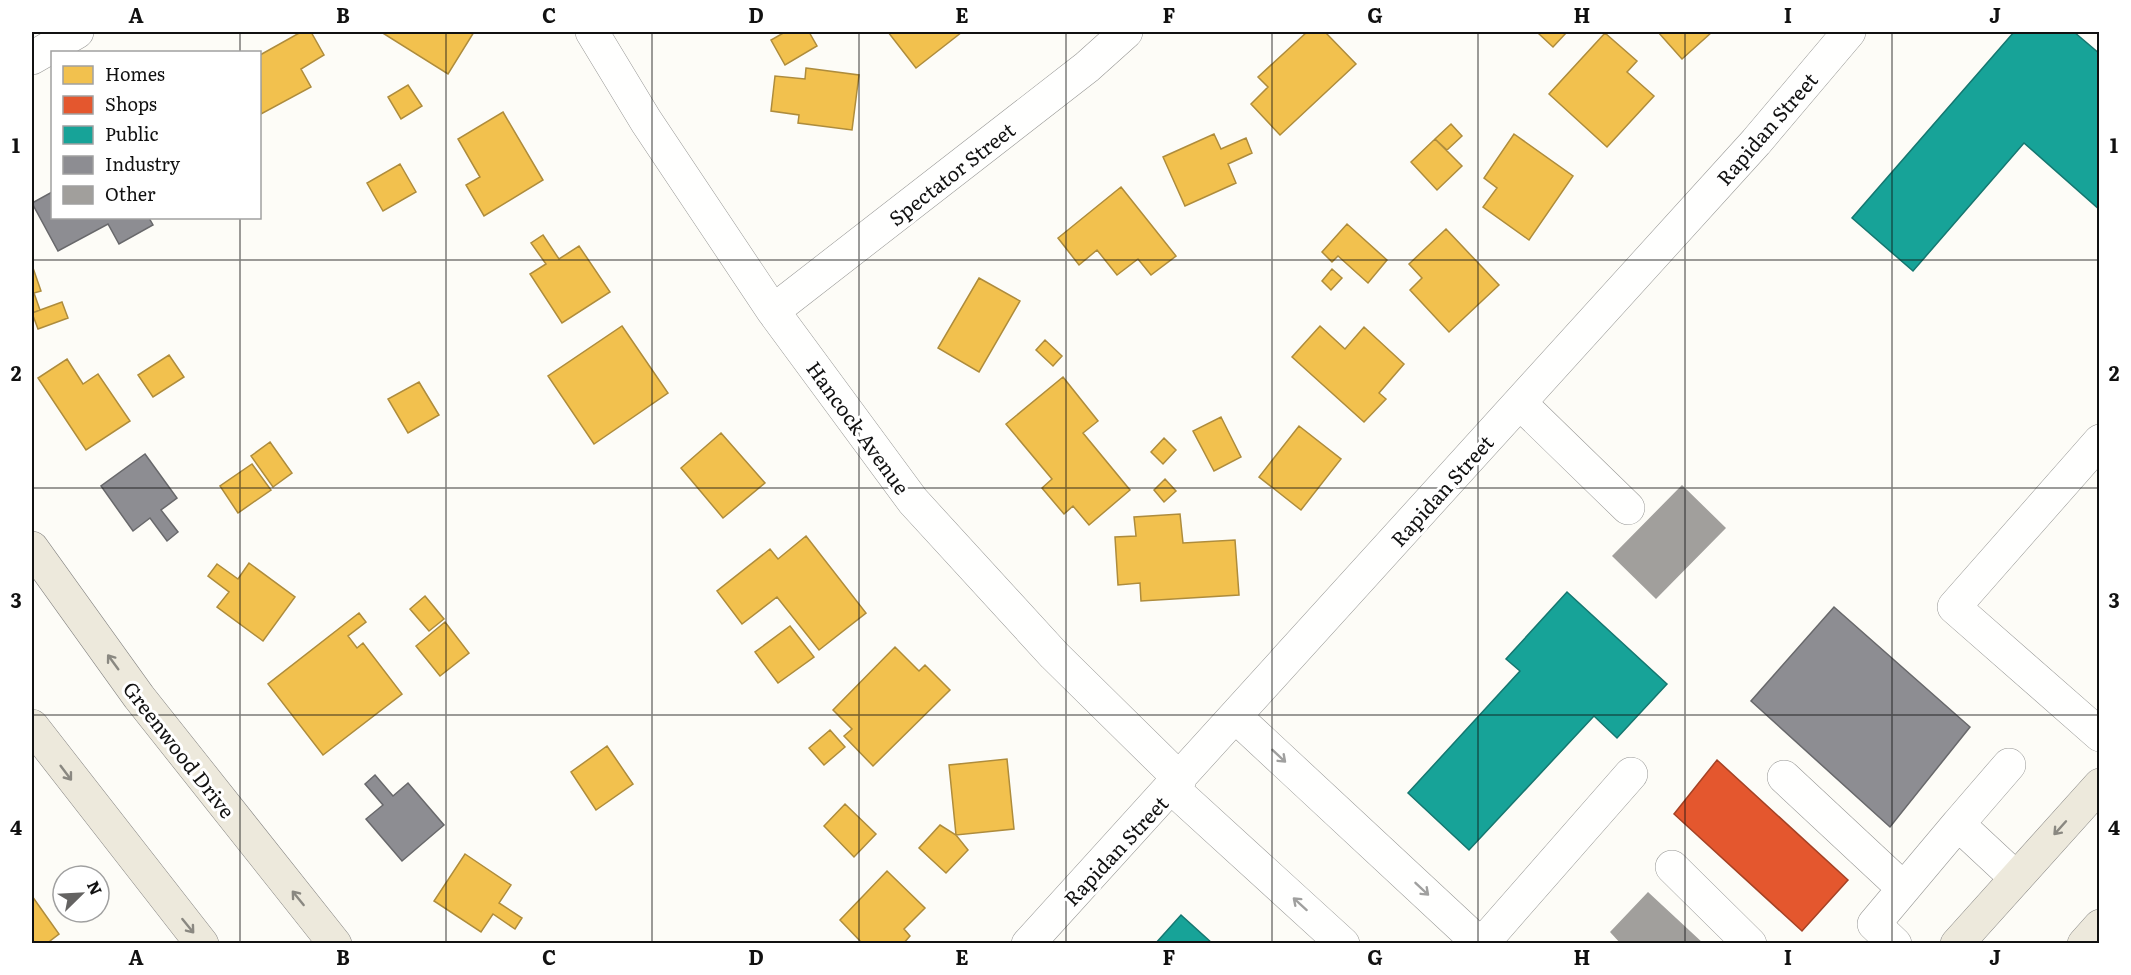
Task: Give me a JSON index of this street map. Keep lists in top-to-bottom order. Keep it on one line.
{"streets":{"main road":["Greenwood Drive"],"street":["Rapidan Street","Spectator Street","Hancock Avenue"]},"crossings":[["Rapidan Street","Hancock Avenue"],["Spectator Street","Hancock Avenue"]],"legend":["Homes","Shops","Public","Industry","Other"],"north":"top right","grid":{"columns":["A","B","C","D","E","F","G","H","I","J"],"rows":["1","2","3","4"]}}
